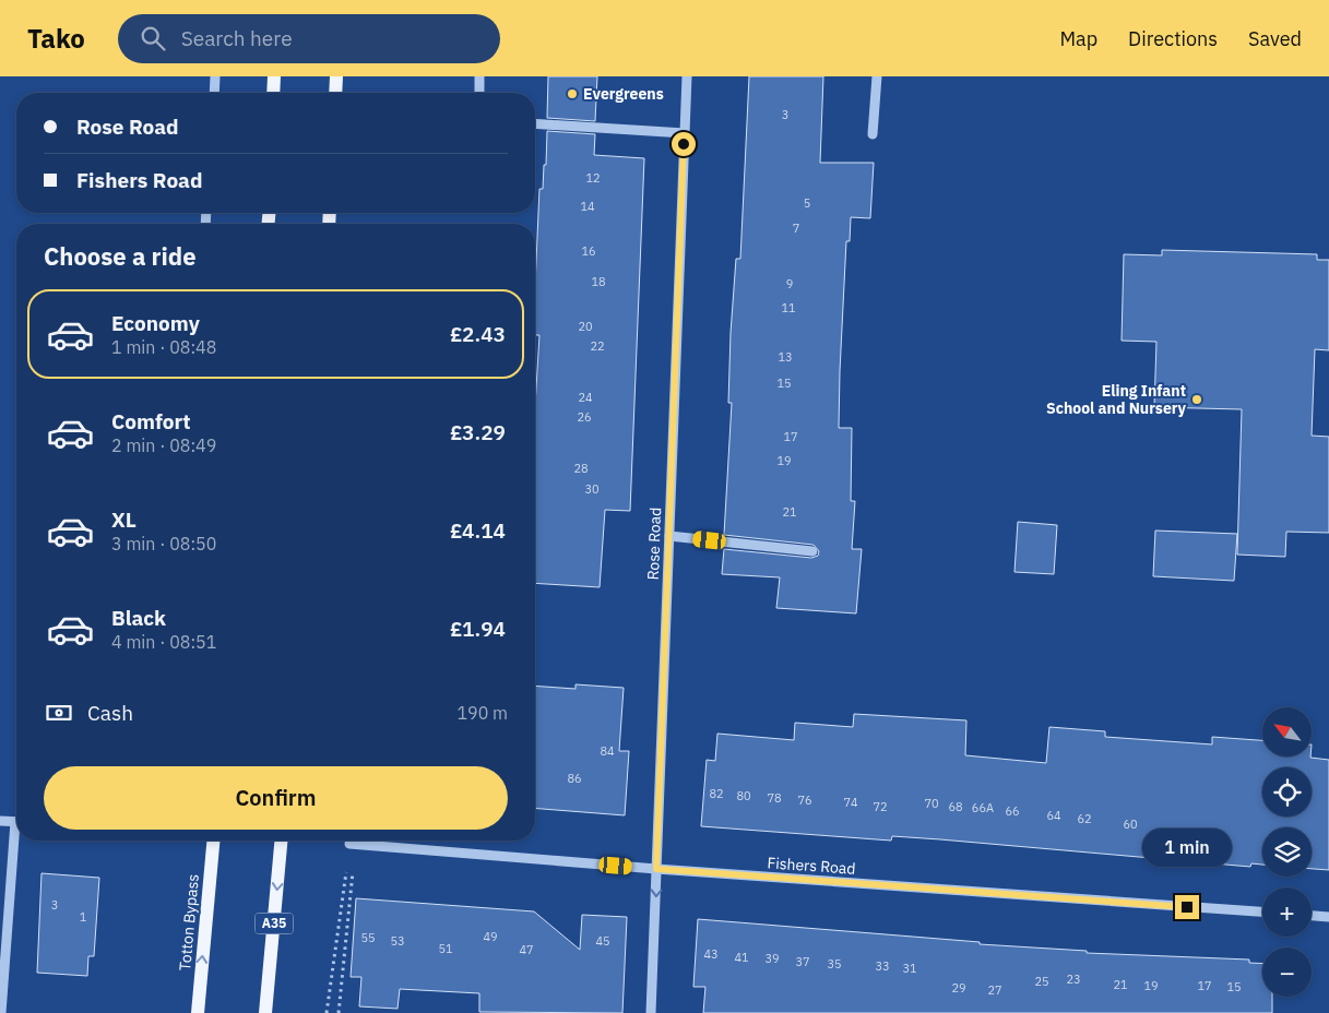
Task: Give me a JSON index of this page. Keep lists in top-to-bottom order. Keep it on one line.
{"streets":{"main road":["Totton Bypass","A35"],"street":["Rose Road","Fishers Road"]},"crossings":[["Rose Road","Fishers Road"]],"places":["Evergreens","Eling Infant School and Nursery"],"house_numbers":["3","12","5","14","7","16","18","9","11","20","22","13","15","24","26","17","19","28","30","21","84","86","82","80","78","76","74","70","72","68","66A","66","64","62","60","3","1","49","55","53","45","51","47","43","41","39","37","35","33","31","23","25","21","19","17","15","29","27"],"north":"top left","page":{"header":"Tako","search":"Search here","nav":["Map","Directions","Saved"],"banner":["Rose Road","Fishers Road"],"heading":"Choose a ride","list":[{"name":"Economy","note":"1 min · 08:48","value":"£2.43"},{"name":"Comfort","note":"2 min · 08:49","value":"£3.29"},{"name":"XL","note":"3 min · 08:50","value":"£4.14"},{"name":"Black","note":"4 min · 08:51","value":"£1.94"}],"pay":["Cash","190 m"],"map_buttons":["+","−"],"buttons":"Confirm","bubble":"1 min"}}
